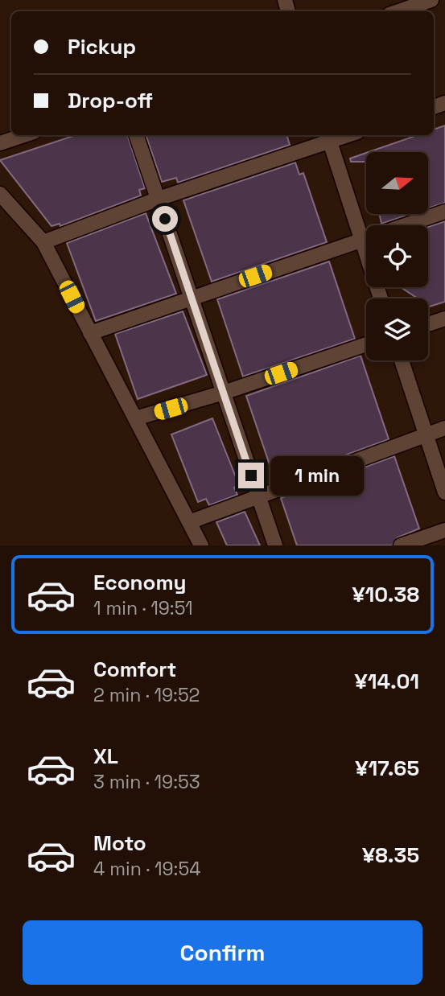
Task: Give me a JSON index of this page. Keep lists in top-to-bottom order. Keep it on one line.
{"north":"right","page":{"banner":["Pickup","Drop-off"],"bubble":"1 min","list":[{"name":"Economy","note":"1 min · 19:51","value":"¥10.38"},{"name":"Comfort","note":"2 min · 19:52","value":"¥14.01"},{"name":"XL","note":"3 min · 19:53","value":"¥17.65"},{"name":"Moto","note":"4 min · 19:54","value":"¥8.35"}],"buttons":"Confirm"}}
